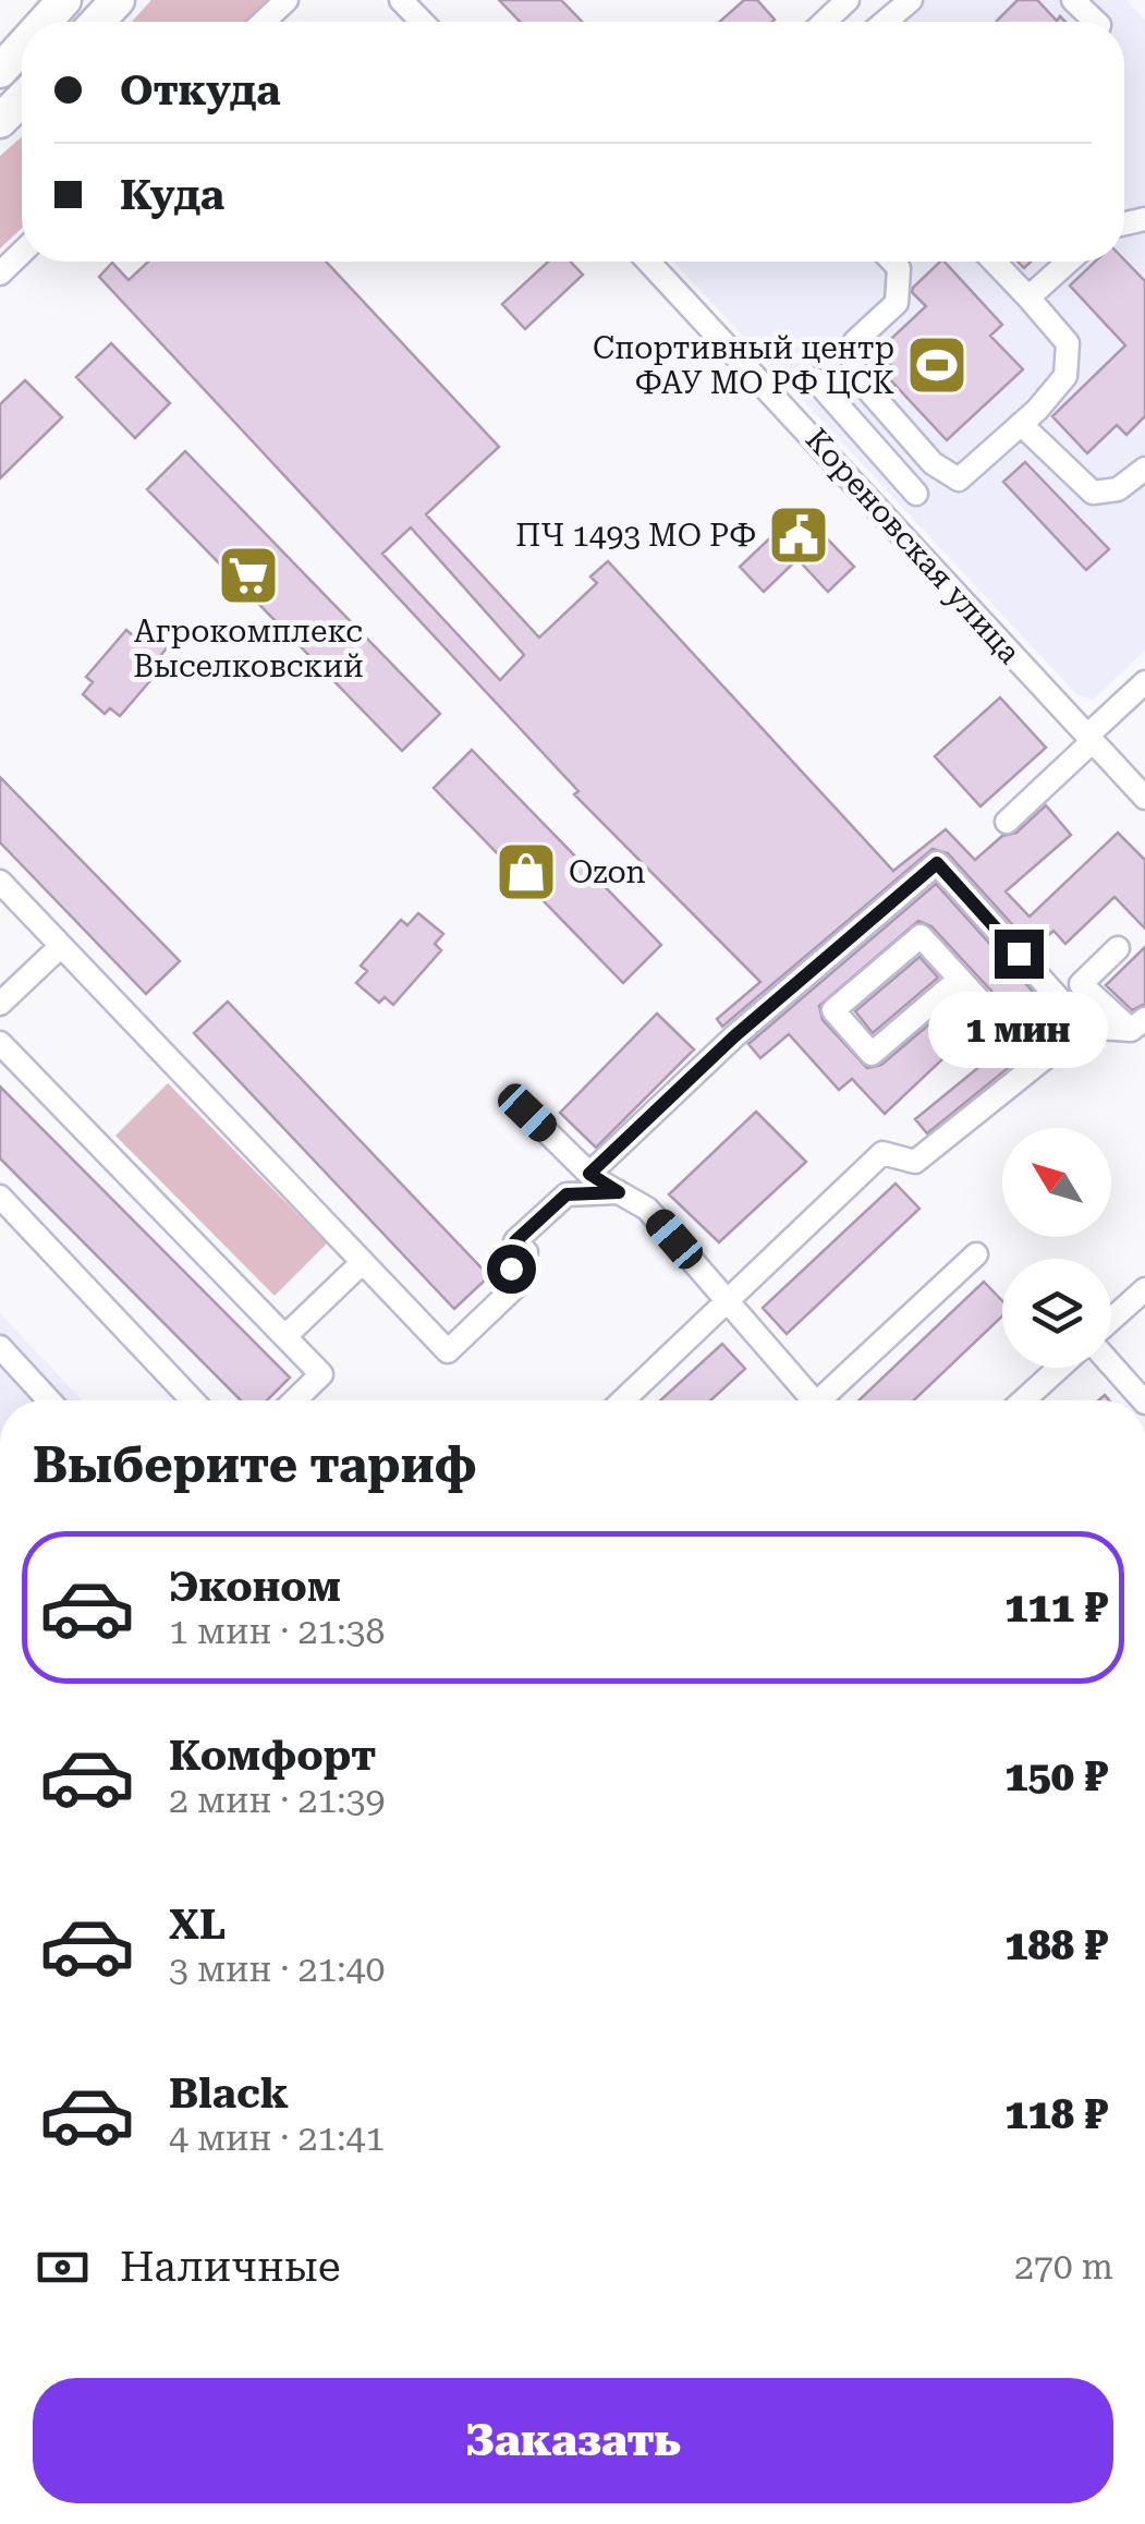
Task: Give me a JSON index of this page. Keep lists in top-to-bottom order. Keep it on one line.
{"streets":{"street":["Кореновская улица"]},"places":{"sports":["Спортивный центр ФАУ МО РФ ЦСК"],"public building":["ПЧ 1493 МО РФ"],"supermarket":["Агрокомплекс Выселковский"],"shop":["Ozon"]},"north":"top left","page":{"banner":["Откуда","Куда"],"bubble":"1 мин","heading":"Выберите тариф","list":[{"name":"Эконом","note":"1 мин · 21:38","value":"111 ₽"},{"name":"Комфорт","note":"2 мин · 21:39","value":"150 ₽"},{"name":"XL","note":"3 мин · 21:40","value":"188 ₽"},{"name":"Black","note":"4 мин · 21:41","value":"118 ₽"}],"pay":["Наличные","270 m"],"buttons":"Заказать"}}
